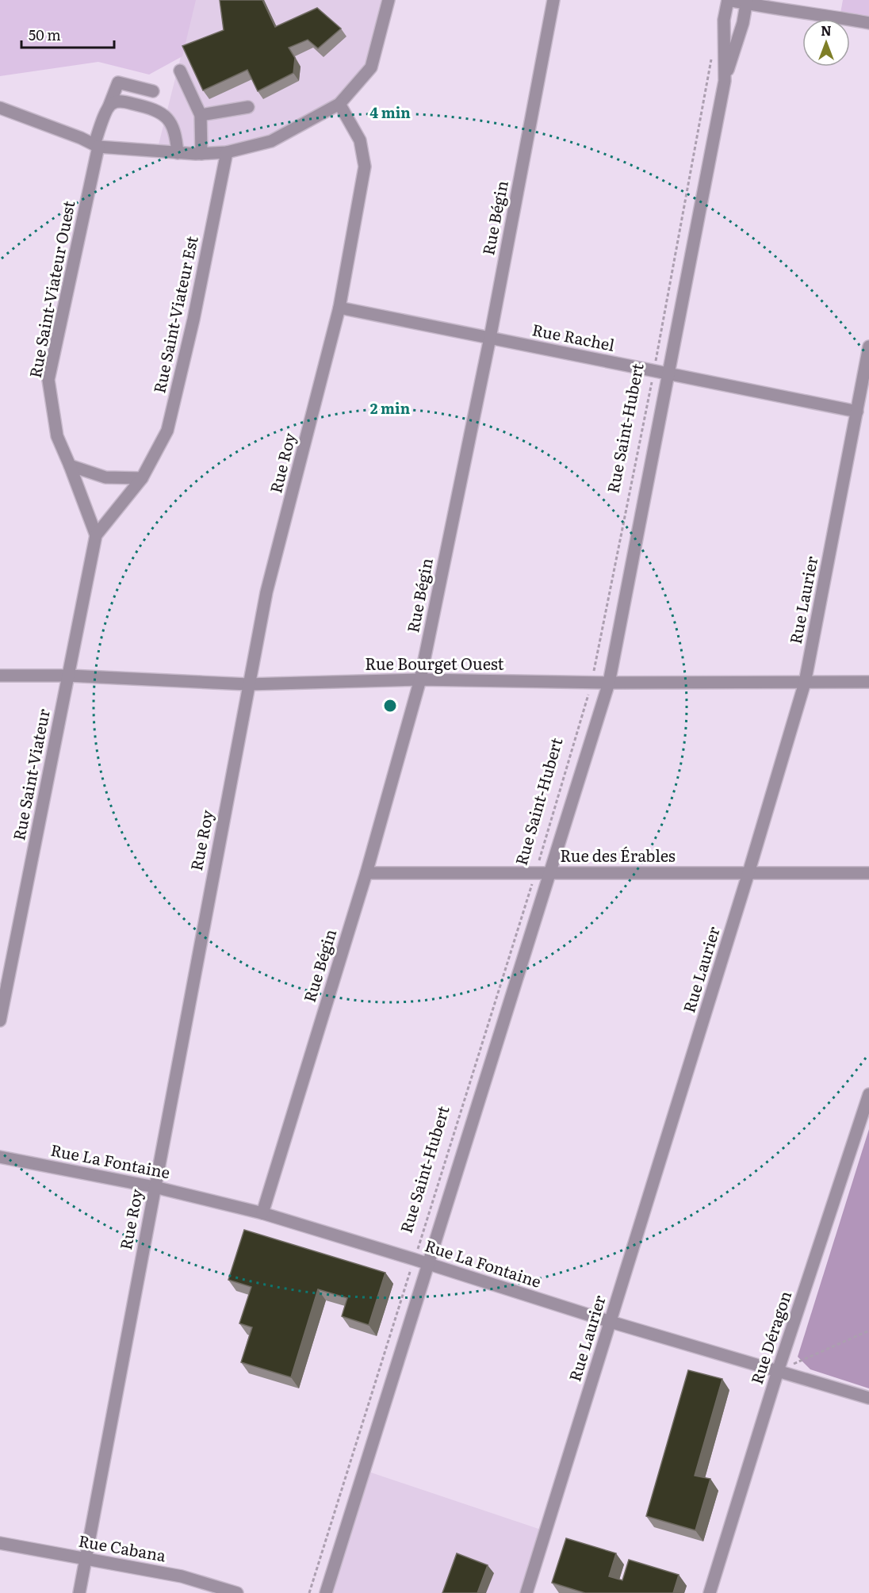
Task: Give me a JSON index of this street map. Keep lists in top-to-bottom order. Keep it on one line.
{"streets":{"street":["Rue Bégin","Rue Saint-Viateur Ouest","Rue Saint-Viateur Est","Rue Rachel","Rue Saint-Hubert","Rue Roy","Rue Laurier","Rue Bourget Ouest","Rue Saint-Viateur","Rue des Érables","Rue La Fontaine","Rue Déragon","Rue Cabana"]},"crossings":[["Rue Bégin","Rue Rachel"],["Rue Bégin","Rue Bourget Ouest"],["Rue Bégin","Rue des Érables"],["Rue Bégin","Rue La Fontaine"],["Rue Saint-Viateur Ouest","Rue Saint-Viateur Est"],["Rue Saint-Viateur Ouest","Rue Saint-Viateur"],["Rue Saint-Viateur Est","Rue Saint-Viateur"],["Rue Rachel","Rue Saint-Hubert"],["Rue Rachel","Rue Roy"],["Rue Rachel","Rue Laurier"],["Rue Saint-Hubert","Rue Bourget Ouest"],["Rue Saint-Hubert","Rue des Érables"],["Rue Saint-Hubert","Rue La Fontaine"],["Rue Roy","Rue Bourget Ouest"],["Rue Roy","Rue La Fontaine"],["Rue Roy","Rue Cabana"],["Rue Laurier","Rue Bourget Ouest"],["Rue Laurier","Rue des Érables"],["Rue Laurier","Rue La Fontaine"],["Rue Bourget Ouest","Rue Saint-Viateur"],["Rue La Fontaine","Rue Déragon"]],"scale_bar":"50 m","north":"top","rings":["4 min","2 min"]}
